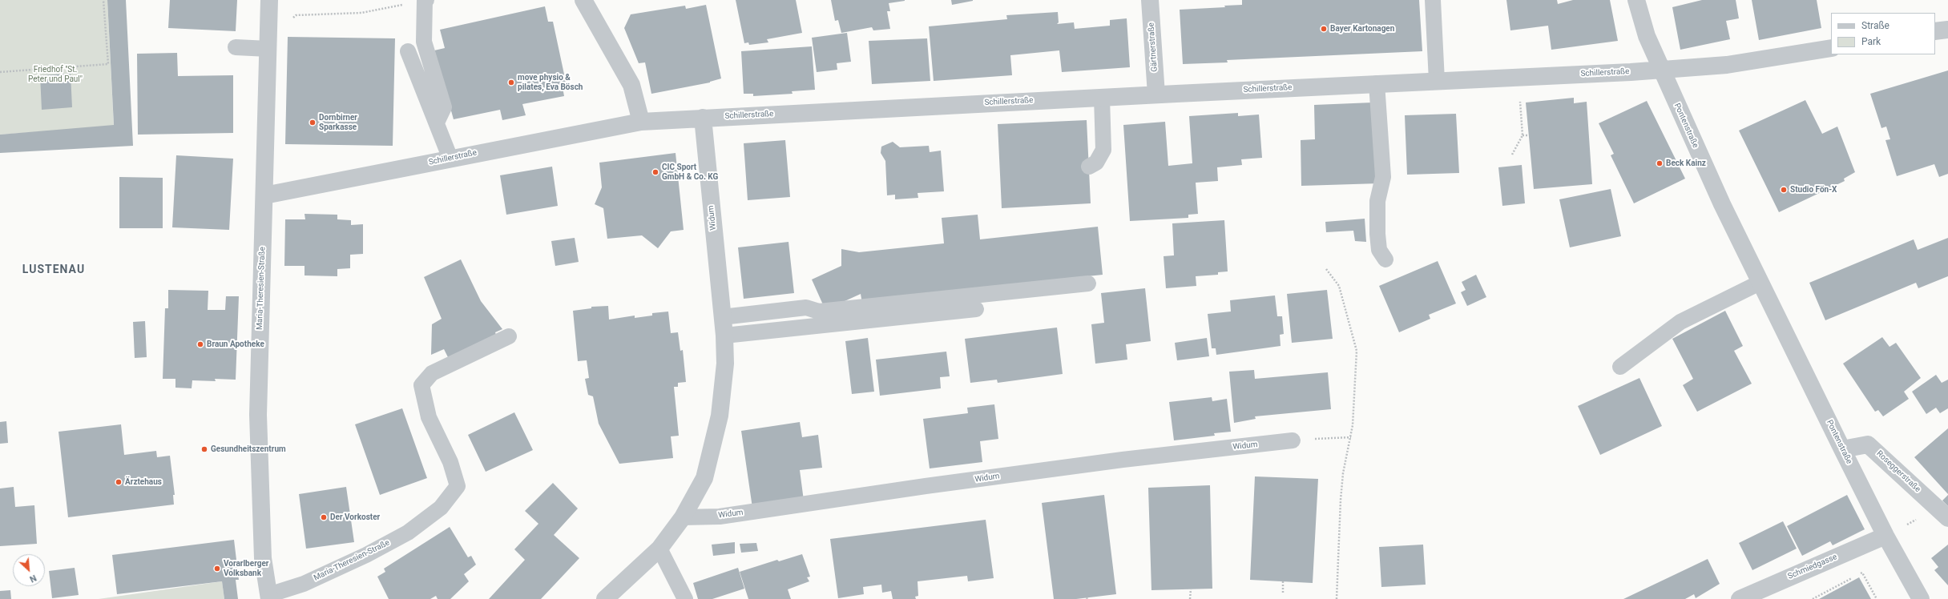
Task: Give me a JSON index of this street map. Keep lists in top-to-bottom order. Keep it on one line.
{"streets":{"street":["Gärtnerstraße","Schillerstraße","Pontenstraße","Widum","Maria-Theresien-Straße","Roseggerstraße","Schmiedgasse"]},"crossings":[["Gärtnerstraße","Schillerstraße"],["Schillerstraße","Pontenstraße"],["Schillerstraße","Widum"],["Schillerstraße","Maria-Theresien-Straße"],["Pontenstraße","Roseggerstraße"],["Pontenstraße","Schmiedgasse"]],"districts":["LUSTENAU"],"parks":["Friedhof \"St. Peter und Paul\""],"places":["Bayer Kartonagen","move physio & pilates, Eva Bösch","Dornbirner Sparkasse","Beck Kainz","CIC Sport GmbH & Co. KG","Studio Fön-X","Braun Apotheke","Gesundheitszentrum","Ärztehaus","Der Vorkoster","Vorarlberger Volksbank"],"legend":["Straße","Park"],"north":"bottom right"}
